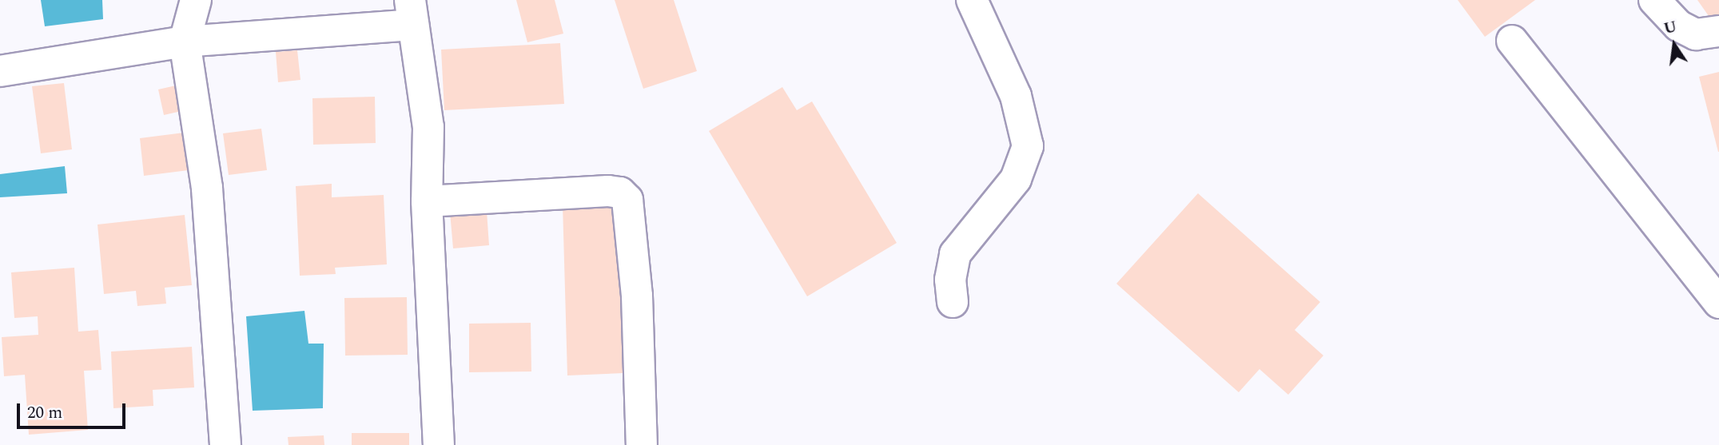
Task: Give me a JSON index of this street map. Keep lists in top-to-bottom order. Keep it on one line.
{"scale_bar":"20 m","north":"top"}
